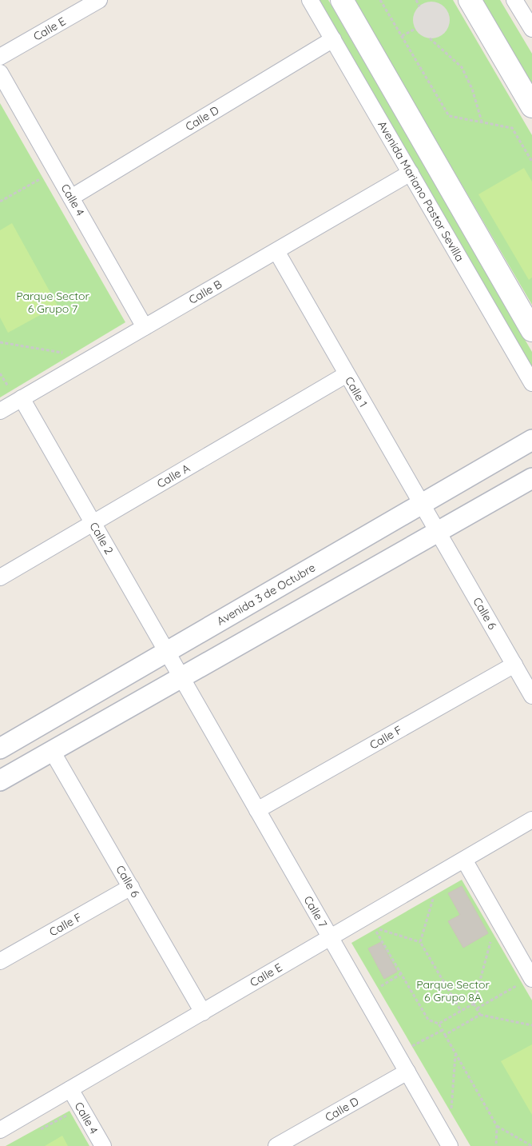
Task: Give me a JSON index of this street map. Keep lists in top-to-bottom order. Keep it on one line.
{"streets":{"street":["Calle E","Calle D","Avenida Mariano Pastor Sevilla","Calle 4","Calle B","Calle 1","Calle A","Calle 2","Avenida 3 de Octubre","Calle 6","Calle F","Calle 7"]},"crossings":[["Calle E","Calle 4"],["Calle E","Calle 6"],["Calle E","Calle 7"],["Calle D","Avenida Mariano Pastor Sevilla"],["Calle D","Calle 4"],["Calle D","Calle 7"],["Avenida Mariano Pastor Sevilla","Calle B"],["Calle 4","Calle B"],["Calle B","Calle 1"],["Calle B","Calle 2"],["Calle 1","Calle A"],["Calle 1","Avenida 3 de Octubre"],["Calle 1","Calle 6"],["Calle A","Calle 2"],["Calle 2","Avenida 3 de Octubre"],["Calle 2","Calle 7"],["Calle 6","Calle F"],["Calle F","Calle 7"]],"parks":["Parque Sector 6 Grupo 7","Parque Sector 6 Grupo 8A"]}
